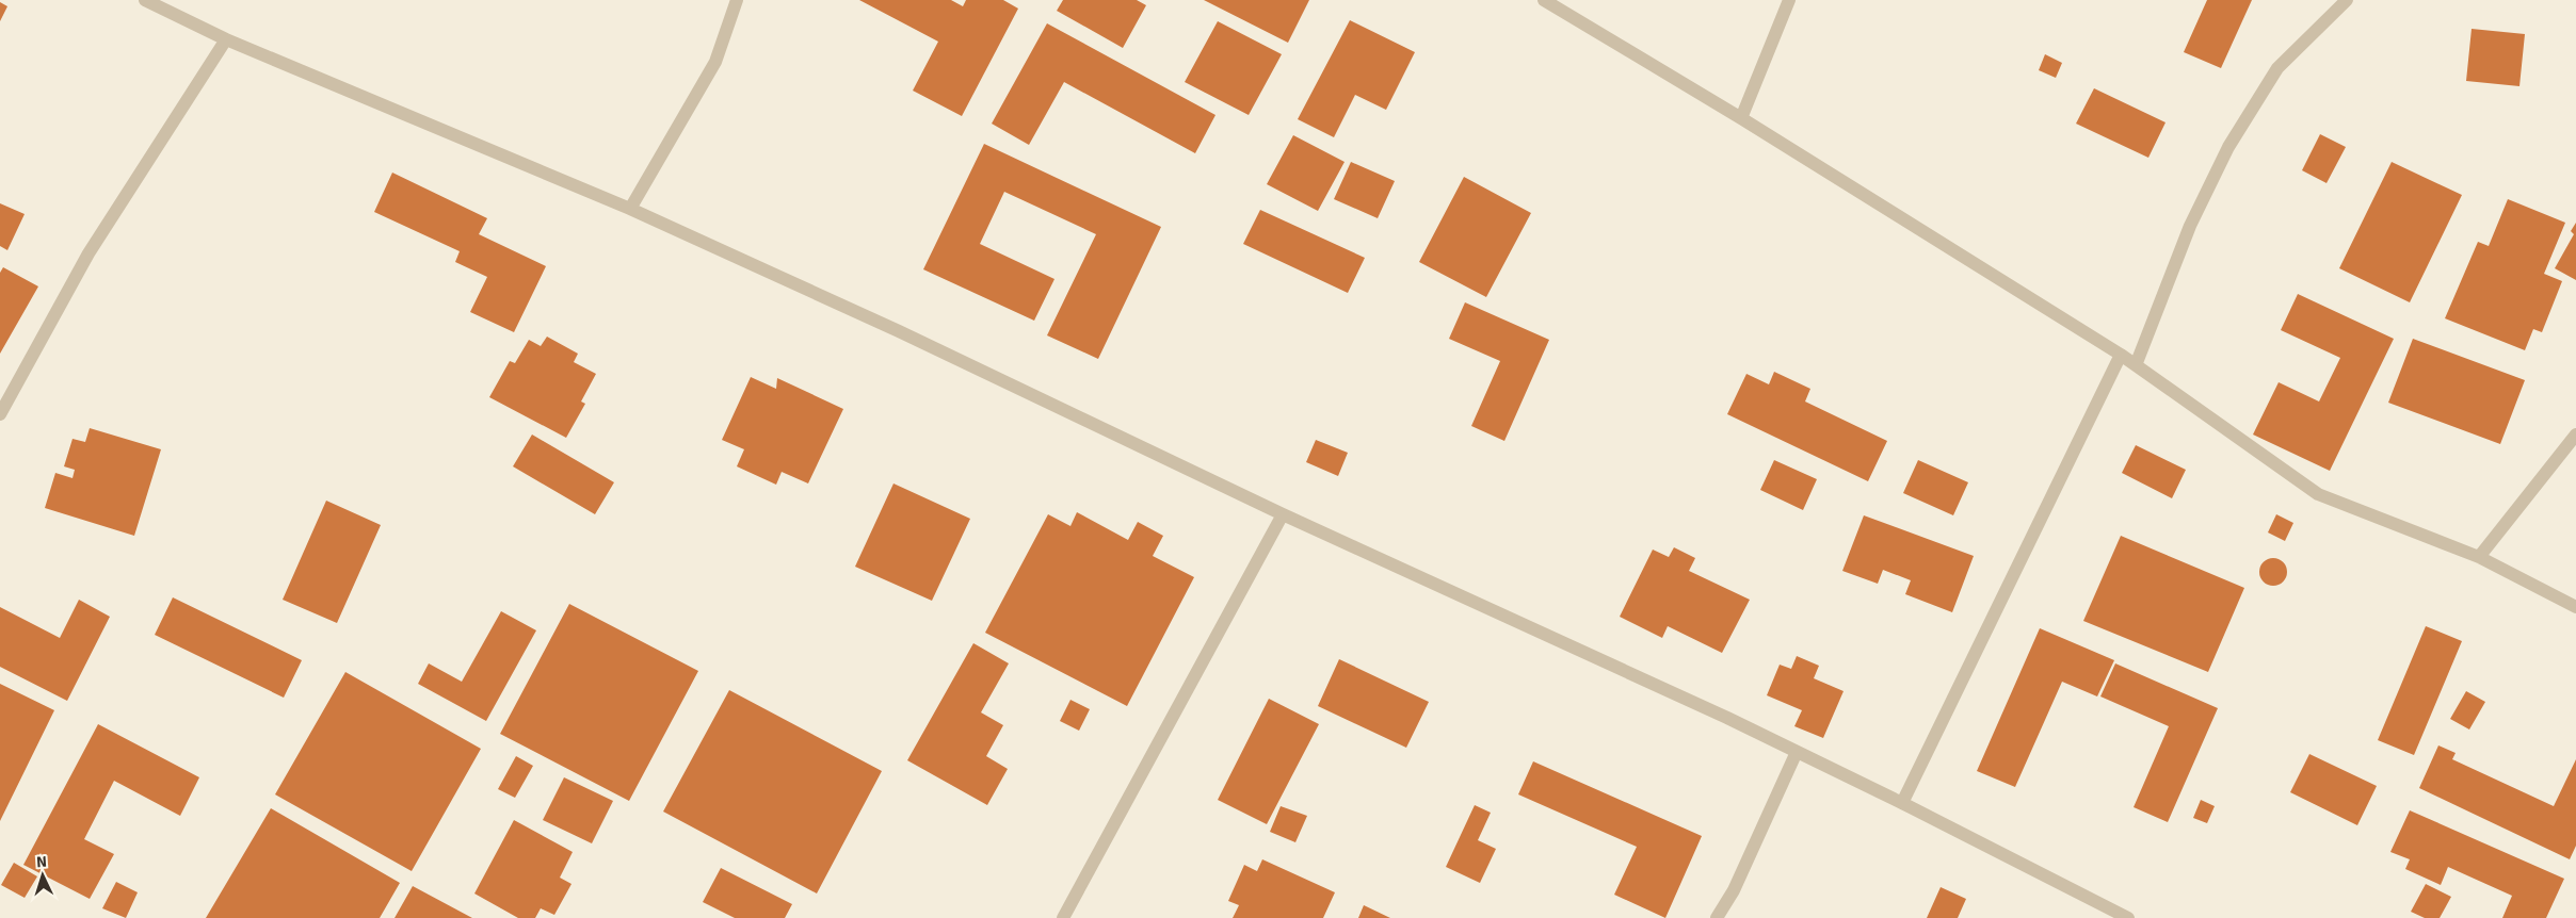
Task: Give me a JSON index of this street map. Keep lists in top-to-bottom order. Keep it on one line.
{"north":"top"}
